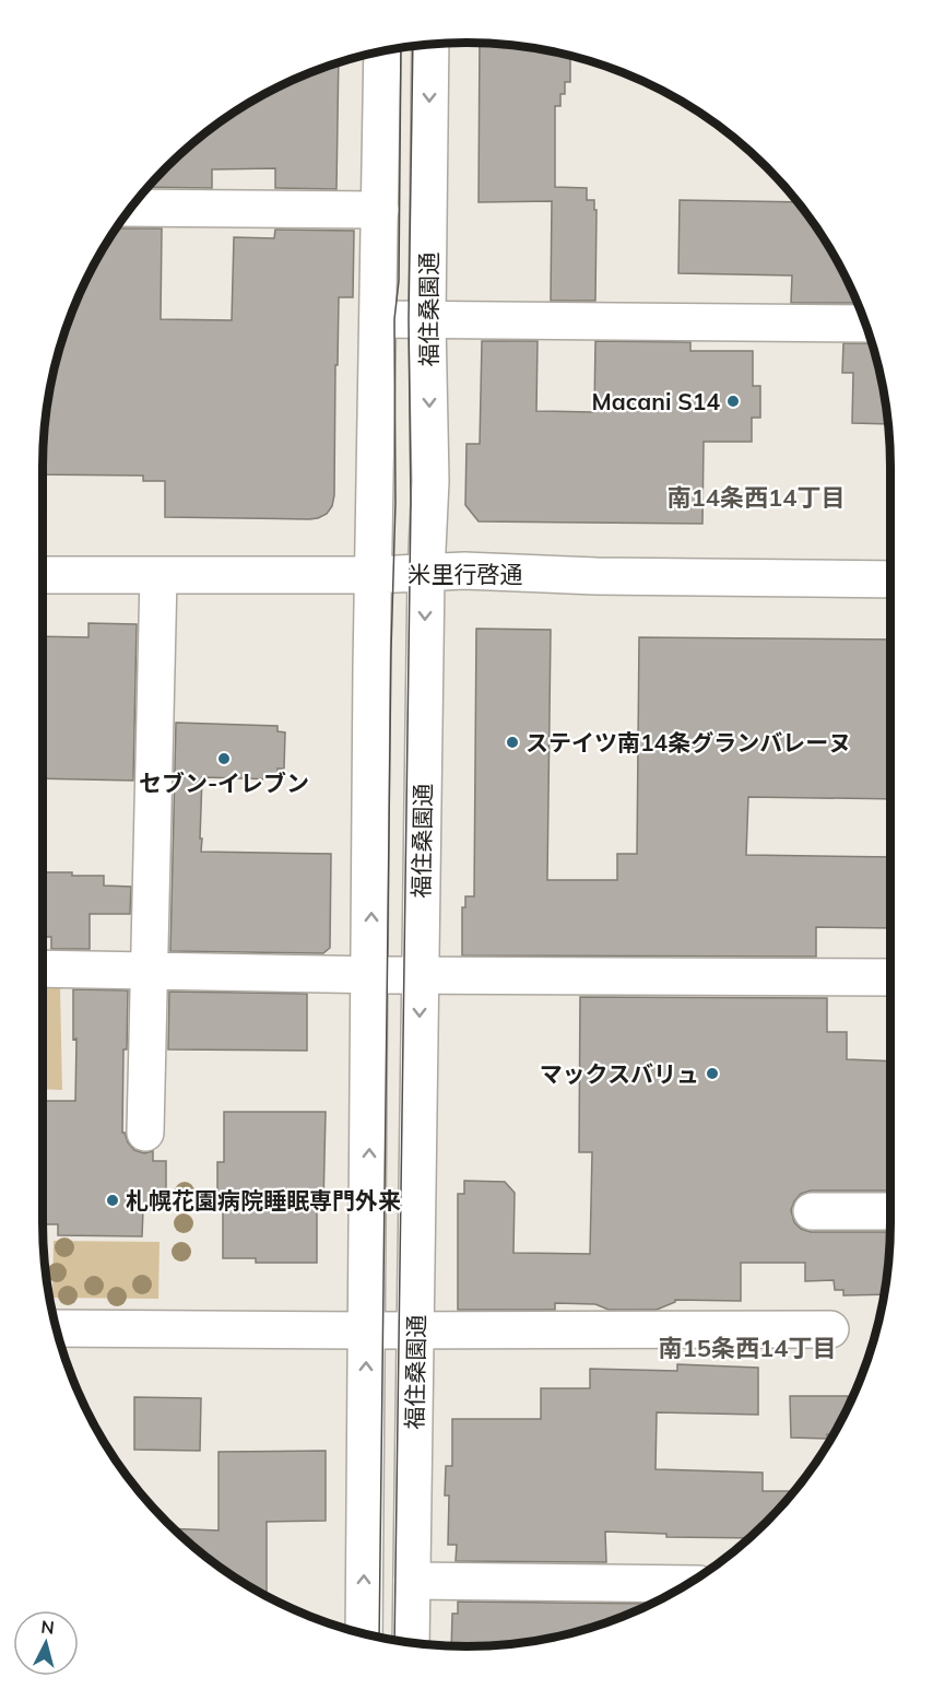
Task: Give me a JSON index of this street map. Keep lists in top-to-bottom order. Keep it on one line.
{"streets":{"street":["福住桑園通","米里行啓通"]},"crossings":[["福住桑園通","米里行啓通"]],"districts":["南14条西14丁目","南15条西14丁目"],"places":["Macani S14","ステイツ南14条グランバレーヌ","セブン-イレブン","マックスバリュ","札幌花園病院睡眠専門外来"],"north":"top"}
